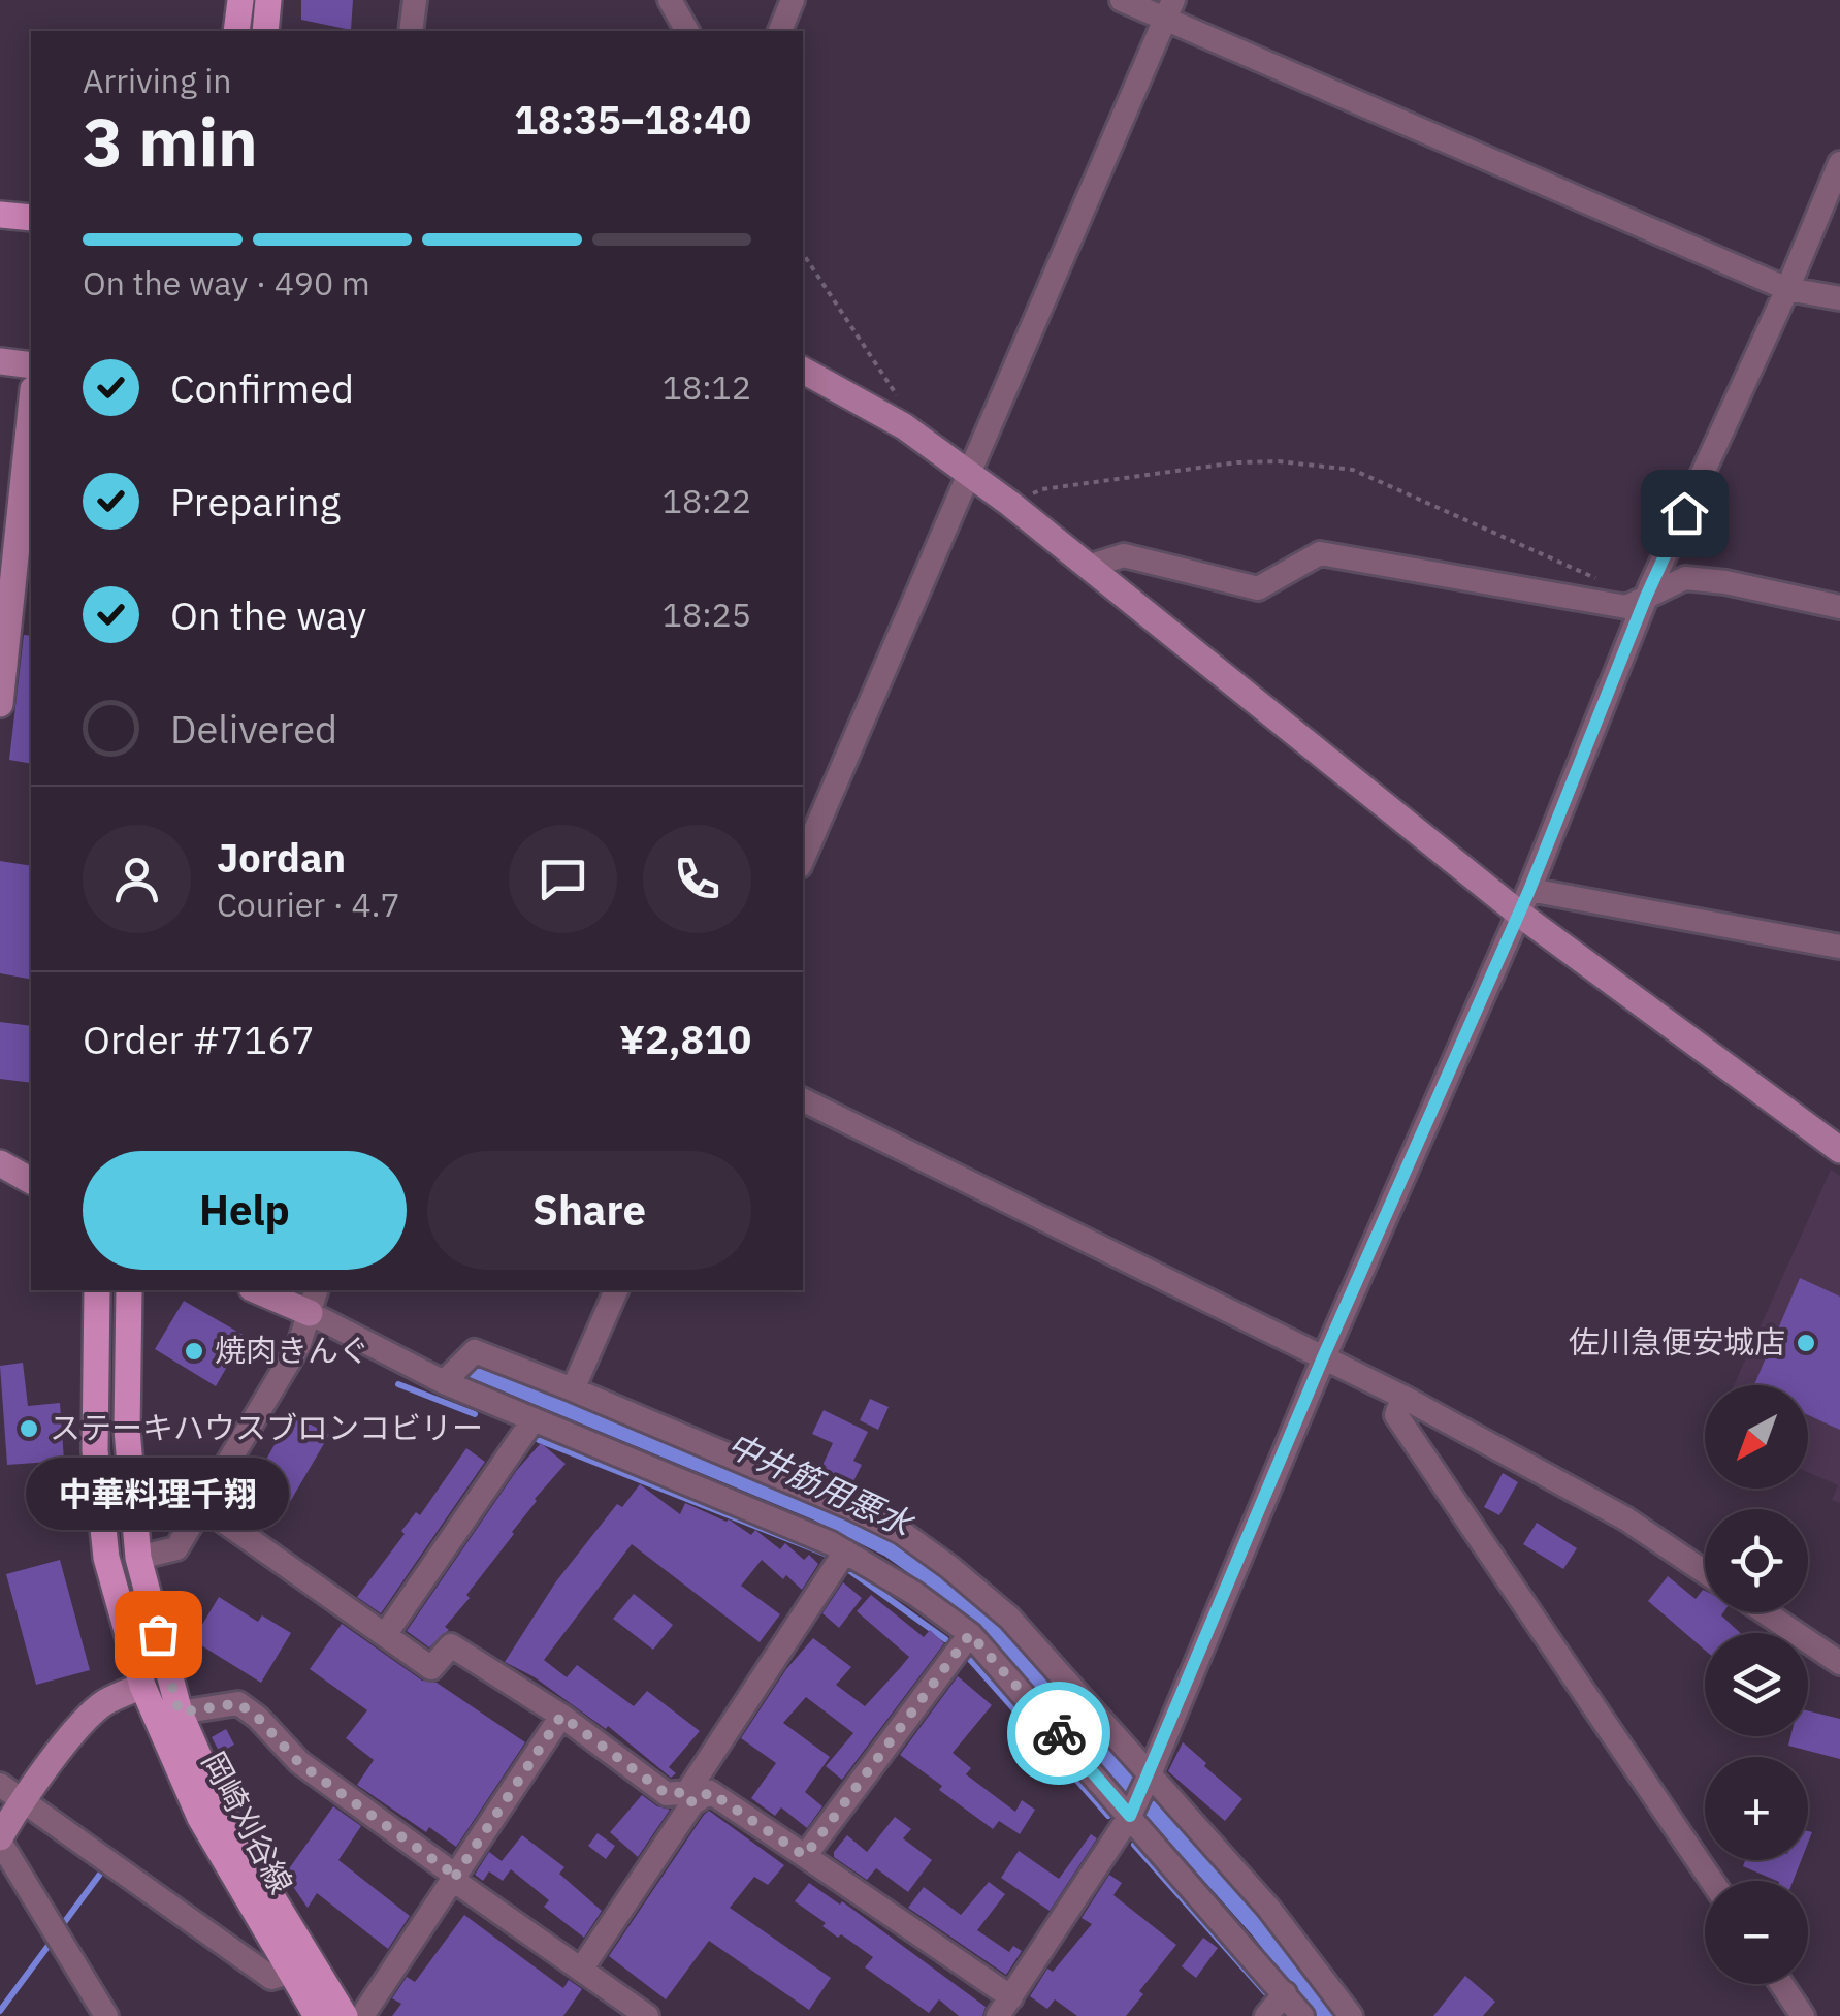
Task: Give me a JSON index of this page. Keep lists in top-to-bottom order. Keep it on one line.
{"streets":{"main road":["岡崎刈谷線"]},"water":["中井筋用悪水"],"places":["佐川急便安城店","焼肉きんぐ","ステーキハウスブロンコビリー","中華料理千翔"],"north":"bottom left","page":{"heading":["3 min","Arriving in","18:35–18:40"],"panel":["Jordan","Courier · 4.7","Order #7167","¥2,810"],"bar":"On the way · 490 m","list":[["Confirmed","18:12"],["Preparing","18:22"],["On the way","18:25"],"Delivered"],"buttons":["Help","Share"],"map_buttons":["+","−"],"bubble":"中華料理千翔"}}
